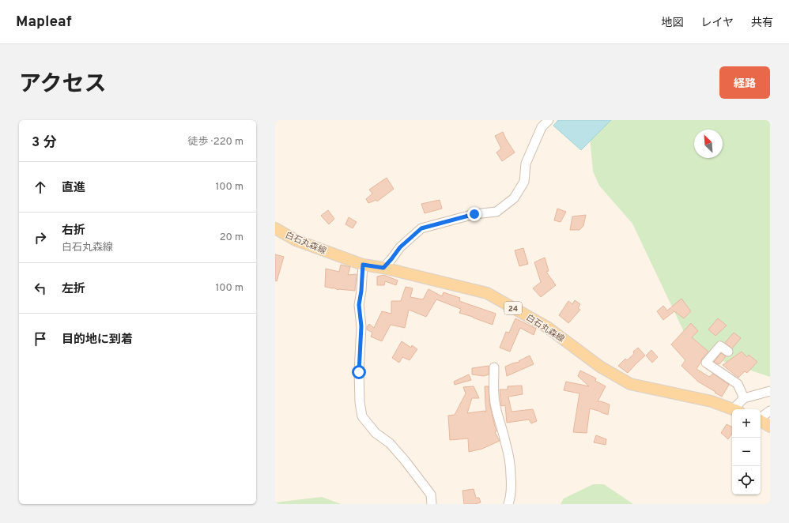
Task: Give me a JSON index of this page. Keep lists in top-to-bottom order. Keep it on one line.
{"streets":{"main road":["白石丸森線","24"]},"north":"top left","page":{"header":"Mapleaf","nav":["地図","レイヤ","共有"],"title":"アクセス","buttons":"経路","heading":["3 分","徒歩 · 220 m"],"list":[["直進","100 m"],["右折","白石丸森線","20 m"],["左折","100 m"],"目的地に到着"],"map_buttons":["+","−"]}}
